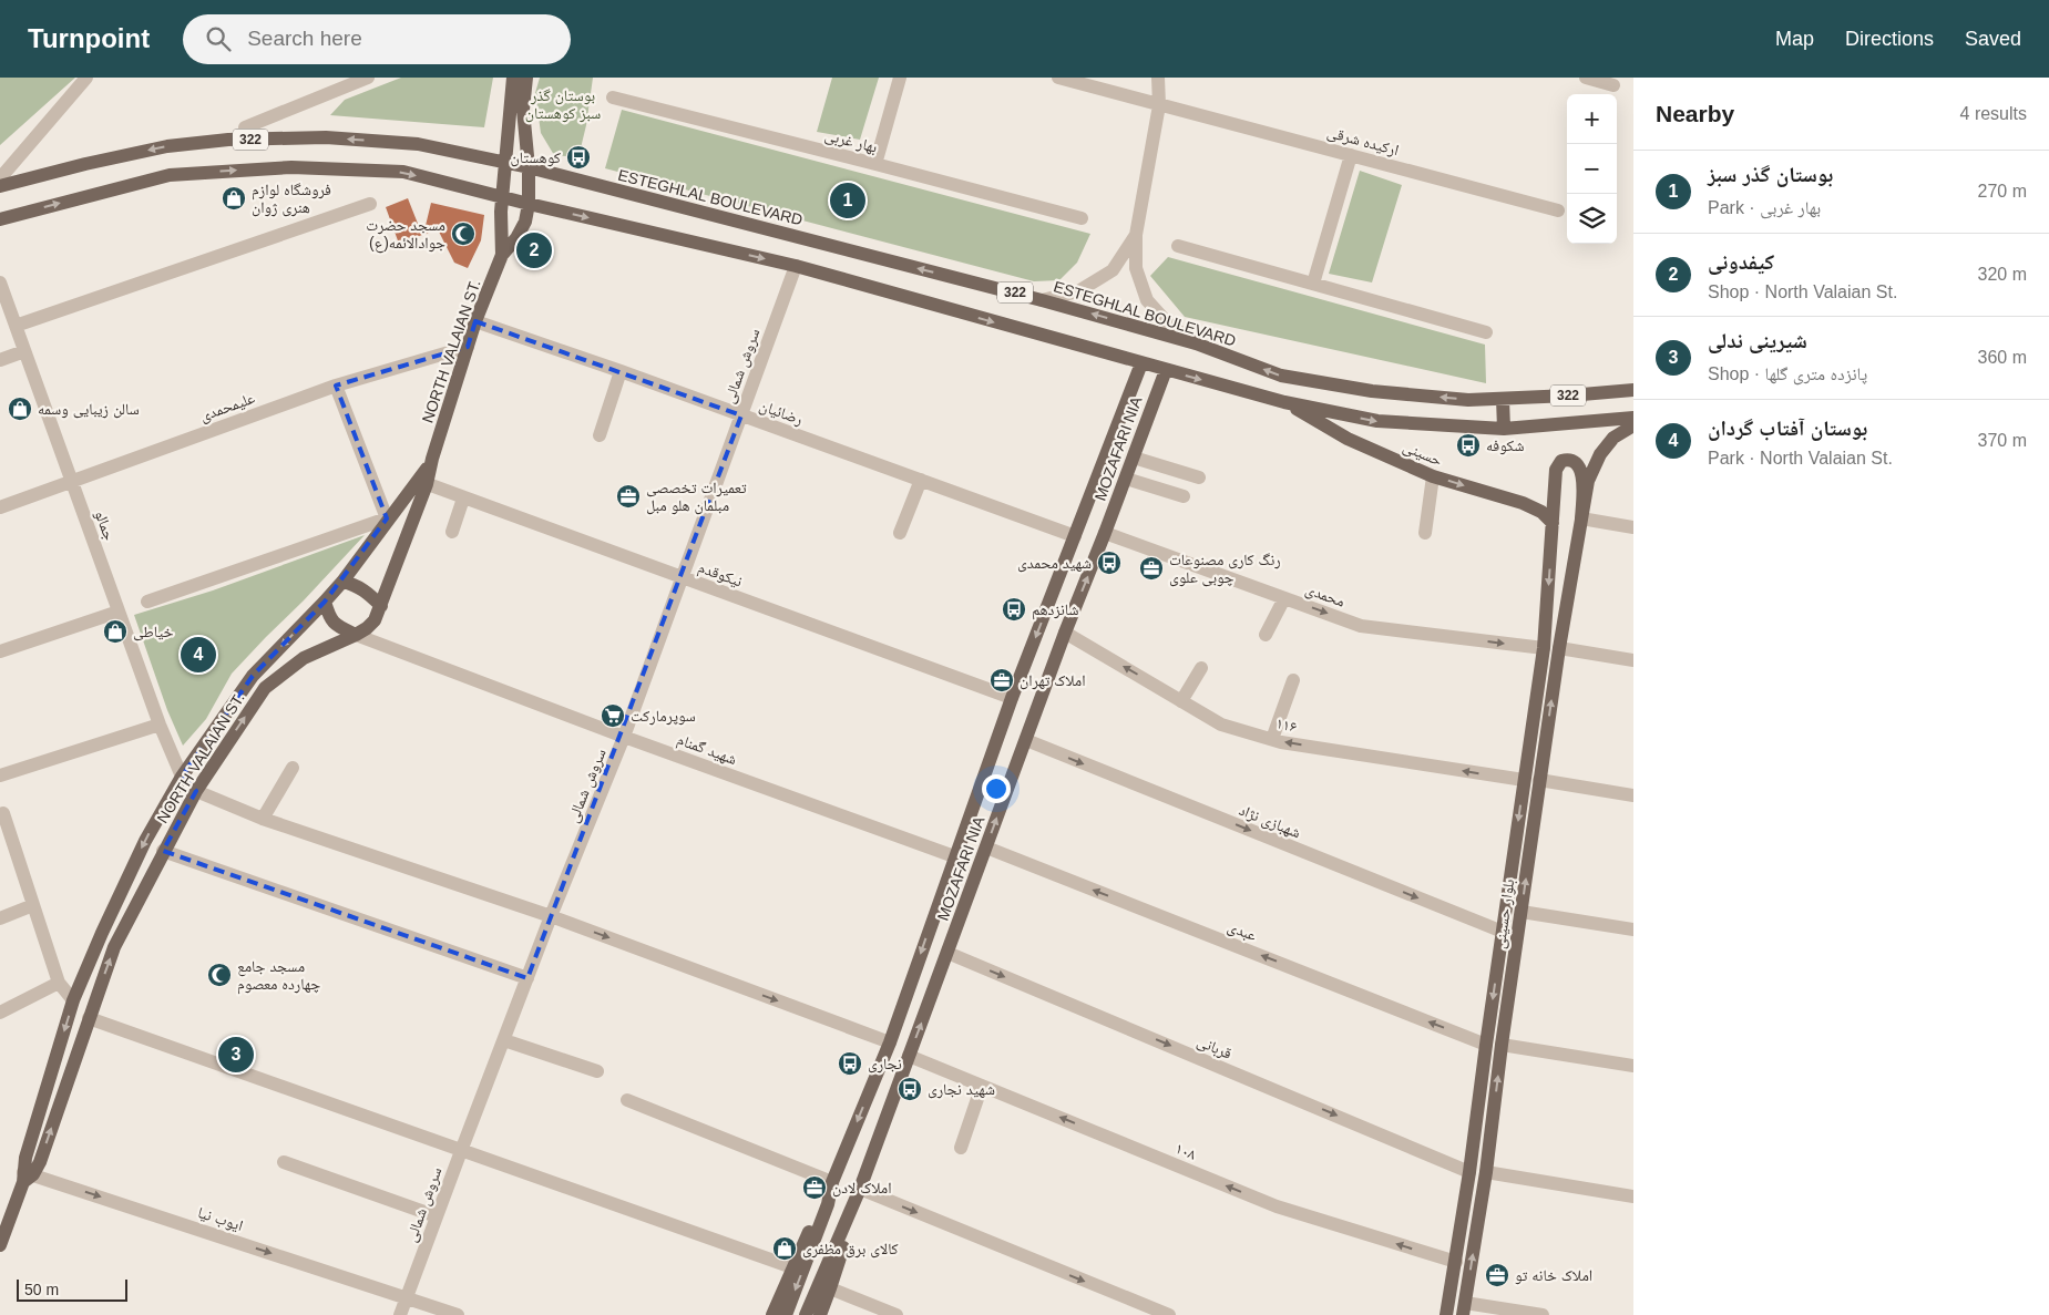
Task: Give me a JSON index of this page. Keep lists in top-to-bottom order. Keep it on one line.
{"streets":{"main road":["322","ESTEGHLAL BOULEVARD","NORTH VALAIAN ST.","MOZAFARI NIA","حسینی","بلوار حسینی"],"street":["بهار غربی","ارکیده شرقی","سروش شمالی","علیمحمدی","رضائیان","جمالو","نیکوقدم","محمدی","۱۱۶","شهید گمنام","شهبازی نژاد","عبدی","قربانی","۱۰۸","ایوب نیا"]},"crossings":[["322","NORTH VALAIAN ST."],["322","سروش شمالی"],["322","MOZAFARI NIA"],["322","حسینی"],["ESTEGHLAL BOULEVARD","NORTH VALAIAN ST."],["NORTH VALAIAN ST.","علیمحمدی"],["NORTH VALAIAN ST.","رضائیان"],["NORTH VALAIAN ST.","جمالو"],["NORTH VALAIAN ST.","نیکوقدم"],["NORTH VALAIAN ST.","شهید گمنام"],["NORTH VALAIAN ST.","ایوب نیا"],["سروش شمالی","رضائیان"],["سروش شمالی","نیکوقدم"],["سروش شمالی","شهید گمنام"],["سروش شمالی","ایوب نیا"],["علیمحمدی","جمالو"],["رضائیان","MOZAFARI NIA"],["MOZAFARI NIA","نیکوقدم"],["MOZAFARI NIA","محمدی"],["MOZAFARI NIA","۱۱۶"],["MOZAFARI NIA","شهید گمنام"],["MOZAFARI NIA","شهبازی نژاد"],["MOZAFARI NIA","عبدی"],["MOZAFARI NIA","قربانی"],["MOZAFARI NIA","۱۰۸"],["حسینی","بلوار حسینی"],["محمدی","بلوار حسینی"],["۱۱۶","بلوار حسینی"],["شهبازی نژاد","بلوار حسینی"],["بلوار حسینی","عبدی"],["بلوار حسینی","قربانی"],["بلوار حسینی","۱۰۸"]],"one_way":["محمدی","۱۱۶","شهبازی نژاد","عبدی","قربانی","۱۰۸"],"parks":["بوستان گذر سبز کوهستان"],"places":{"bus stop":["کوهستان","شکوفه","شهید محمدی","شانزدهم","نجاری","شهید نجاری"],"shop":["فروشگاه لوازم هنری ژوان","سالن زیبایی وسمه","خیاطی","کالای برق مظفری"],"mosque":["مسجد حضرت جوادالائمه(ع)","مسجد جامع چهارده معصوم"],"office":["تعمیرات تخصصی مبلمان هلو مبل","رنگ کاری مصنوعات چوبی علوی","املاک تهران","املاک لادن","املاک خانه تو"],"supermarket":["سوپرمارکت"]},"scale_bar":"50 m","page":{"header":"Turnpoint","search":"Search here","nav":["Map","Directions","Saved"],"heading":["Nearby","4 results"],"map_buttons":["+","−"],"list":[{"mark":"1","name":"بوستان گذر سبز","note":"Park · بهار غربی","value":"270 m"},{"mark":"2","name":"کیفدونی","note":"Shop · North Valaian St.","value":"320 m"},{"mark":"3","name":"شیرینی ندلی","note":"Shop · پانزده متری گلها","value":"360 m"},{"mark":"4","name":"بوستان آفتاب گردان","note":"Park · North Valaian St.","value":"370 m"}],"pins":["1","2","4","3"],"scale":"50 m"}}
